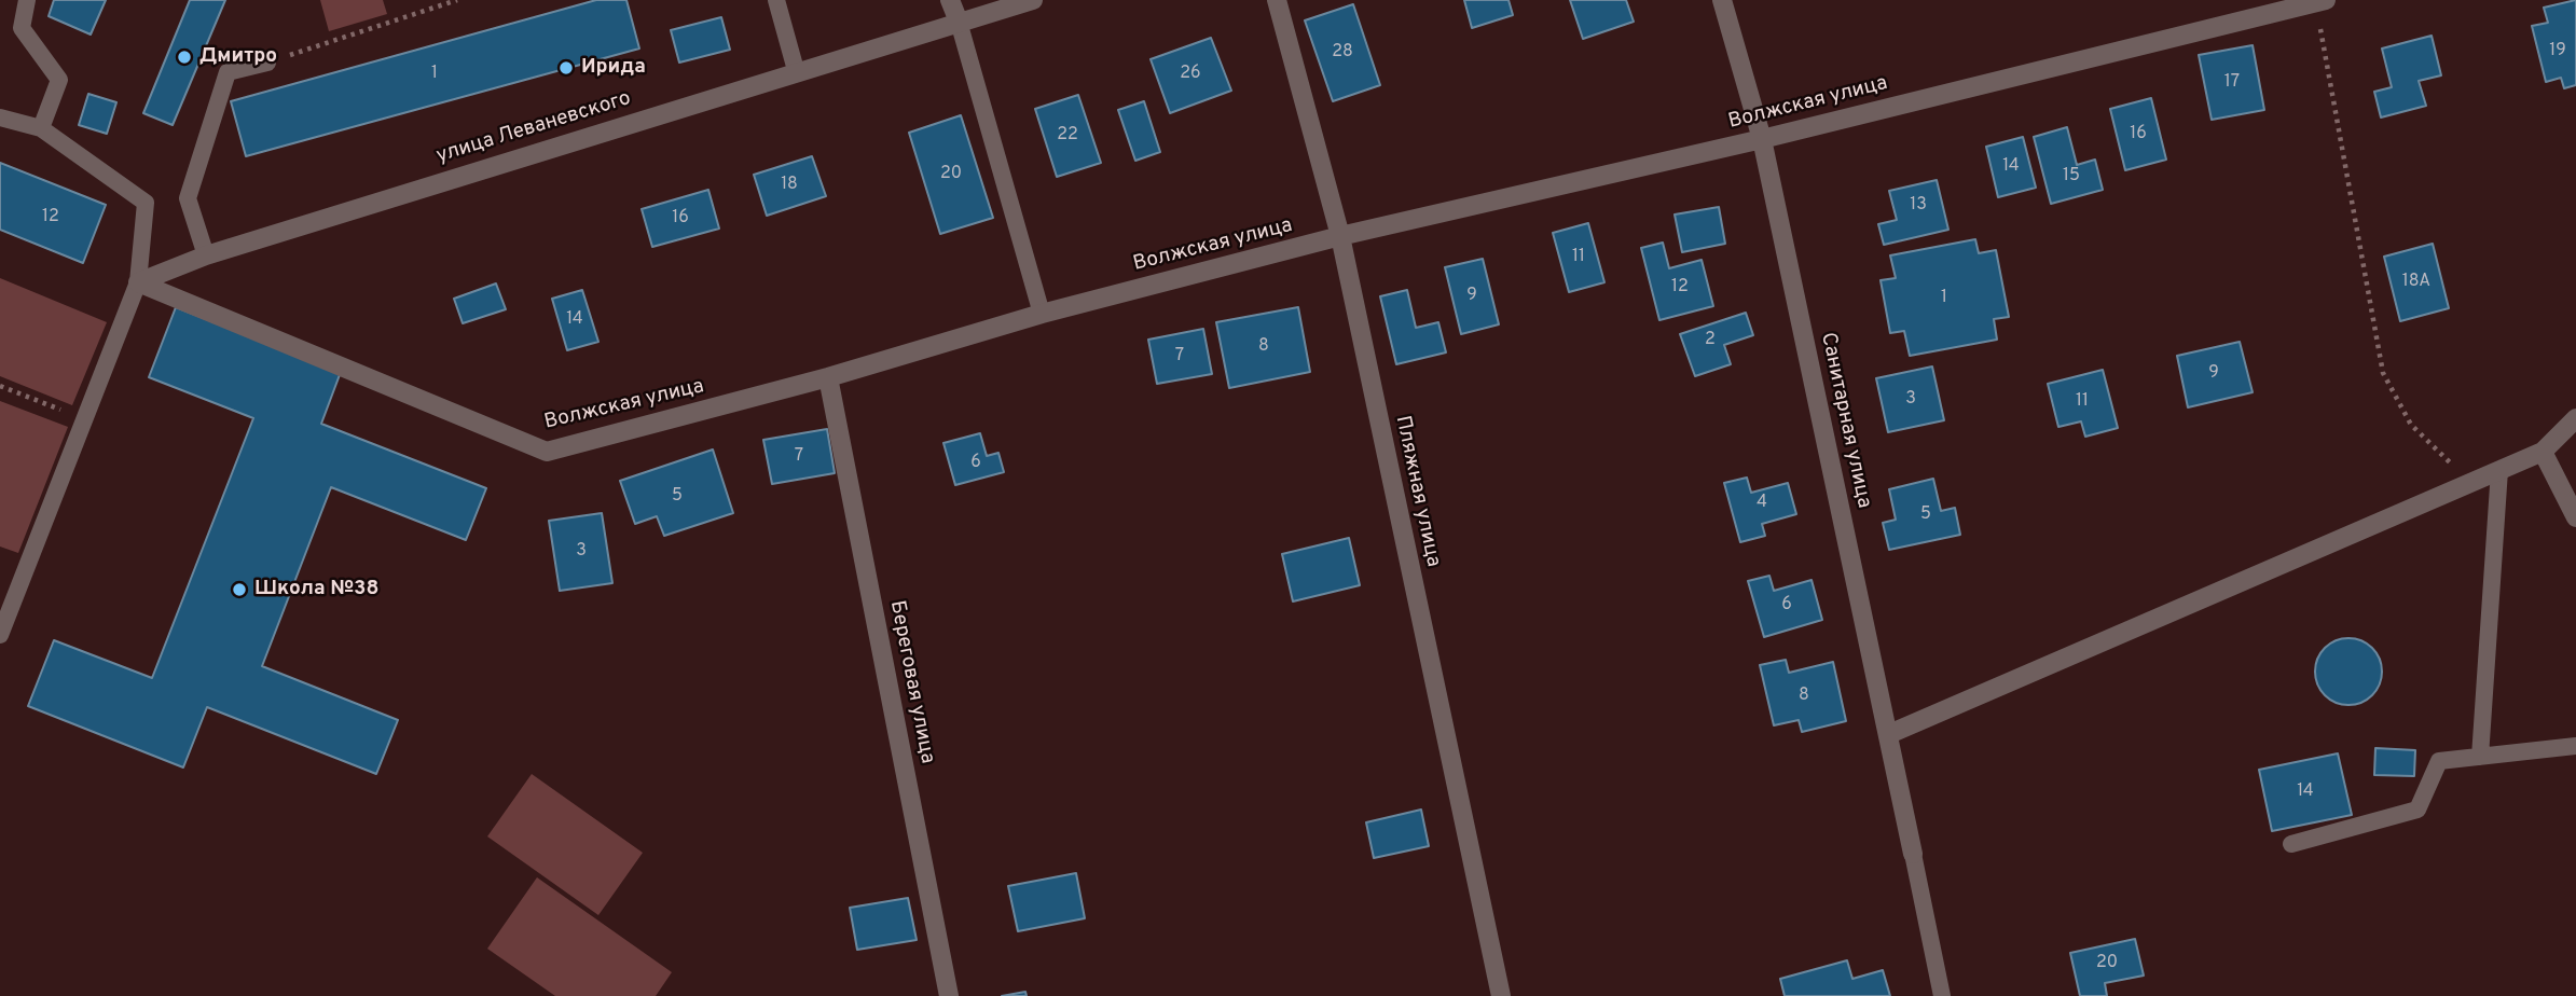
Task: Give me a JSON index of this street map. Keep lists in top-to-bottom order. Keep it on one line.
{"streets":{"street":["Волжская улица","улица Леваневского","Санитарная улица","Пляжная улица","Береговая улица"]},"crossings":[["Волжская улица","улица Леваневского"],["Волжская улица","Санитарная улица"],["Волжская улица","Пляжная улица"],["Волжская улица","Береговая улица"]],"places":["Дмитро","Ирида","Школа №38"],"house_numbers":["19","28","1","26","17","16","22","14","20","15","18","13","12","16","11","18А","12","9","1","14","2","8","7","9","3","11","7","6","5","4","5","3","6","8","14","20"]}
